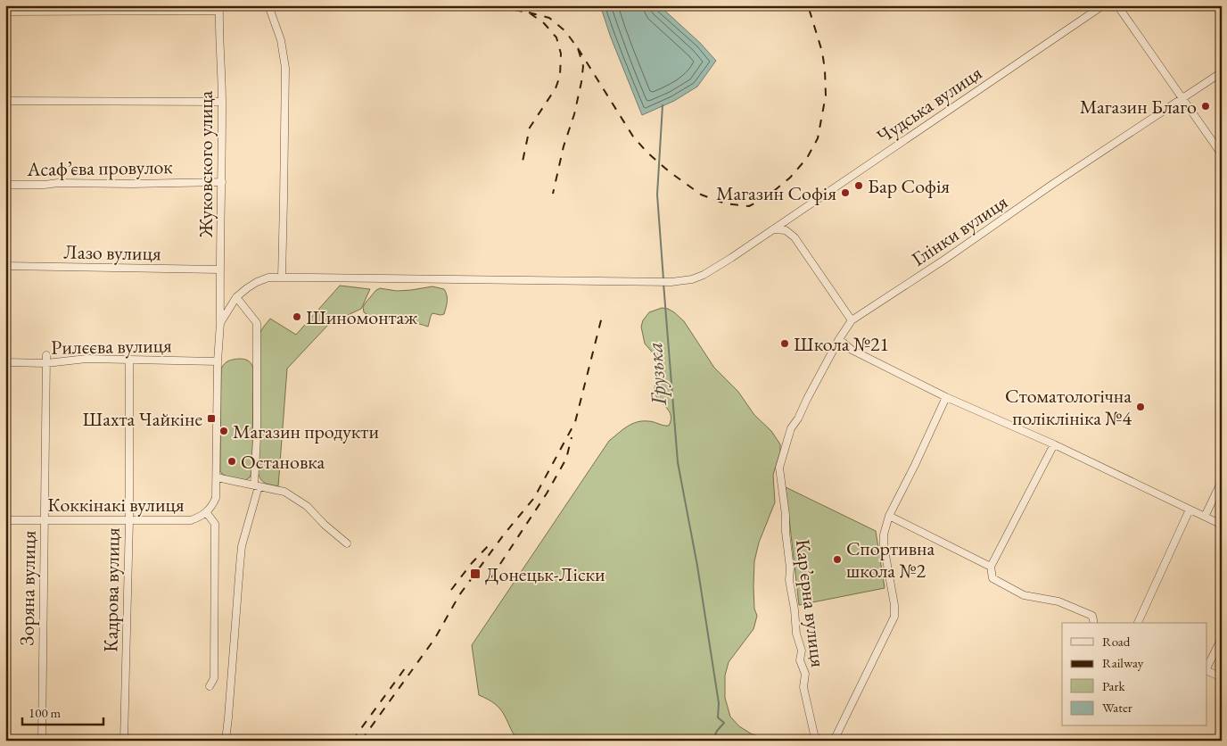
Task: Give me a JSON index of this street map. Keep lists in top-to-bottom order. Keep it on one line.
{"streets":{"street":["Чудська вулиця","Жуковского улица","Асаф’єва провулок","Глінки вулиця","Лазо вулиця","Рилєєва вулиця","Коккінакі вулиця","Зоряна вулиця","Кадрова вулиця","Кар’єрна вулиця"]},"crossings":[["Жуковского улица","Асаф’єва провулок"],["Жуковского улица","Лазо вулиця"],["Жуковского улица","Рилєєва вулиця"],["Жуковского улица","Коккінакі вулиця"],["Глінки вулиця","Кар’єрна вулиця"],["Рилєєва вулиця","Зоряна вулиця"],["Рилєєва вулиця","Кадрова вулиця"],["Коккінакі вулиця","Зоряна вулиця"],["Коккінакі вулиця","Кадрова вулиця"]],"water":["Грузька"],"places":{"other":["Магазин Благо","Бар Софія","Магазин Софія","Шиномонтаж","Школа №21","Стоматологічна поліклініка №4","Магазин продукти","Остановка","Спортивна школа №2"],"transit":["Шахта Чайкіне","Донецьк-Ліски"]},"legend":["Road","Railway","Park","Water"],"scale_bar":"100 m"}
